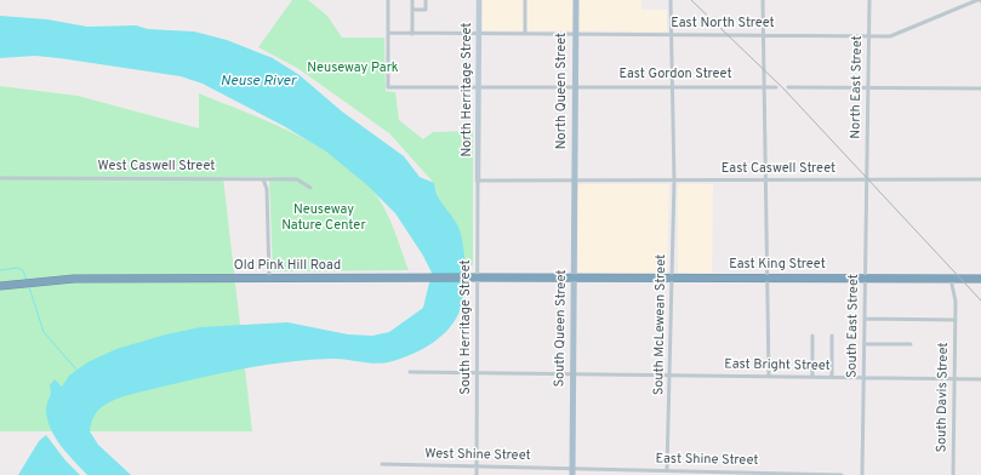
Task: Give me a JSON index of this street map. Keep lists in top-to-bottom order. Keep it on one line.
{"streets":{"highway":["East King Street","Old Pink Hill Road"],"main road":["North Queen Street","South Queen Street"],"street":["East North Street","East Gordon Street","North East Street","North Herritage Street","West Caswell Street","East Caswell Street","South McLewean Street","South East Street","South Herritage Street","East Bright Street","South Davis Street","West Shine Street","East Shine Street"]},"crossings":[["East North Street","East Gordon Street"],["East North Street","North East Street"],["East North Street","North Herritage Street"],["East North Street","North Queen Street"],["East North Street","South McLewean Street"],["East Gordon Street","North Herritage Street"],["East Gordon Street","North Queen Street"],["East Gordon Street","South McLewean Street"],["North East Street","East Caswell Street"],["North East Street","South East Street"],["North Herritage Street","South Herritage Street"],["North Queen Street","East Caswell Street"],["North Queen Street","South Queen Street"],["East Caswell Street","South McLewean Street"],["East Caswell Street","South East Street"],["East Caswell Street","South Queen Street"],["East King Street","Old Pink Hill Road"],["East King Street","South McLewean Street"],["East King Street","South East Street"],["East King Street","South Queen Street"],["East King Street","South Davis Street"],["Old Pink Hill Road","South Herritage Street"],["Old Pink Hill Road","South Queen Street"],["South McLewean Street","East Bright Street"],["South McLewean Street","East Shine Street"],["South East Street","East Bright Street"],["South Herritage Street","East Bright Street"],["South Herritage Street","West Shine Street"],["South Queen Street","East Bright Street"],["South Queen Street","West Shine Street"],["South Queen Street","East Shine Street"],["East Bright Street","South Davis Street"],["West Shine Street","East Shine Street"]],"water":["Neuse River"],"parks":["Neuseway Park","Neuseway Nature Center"]}
